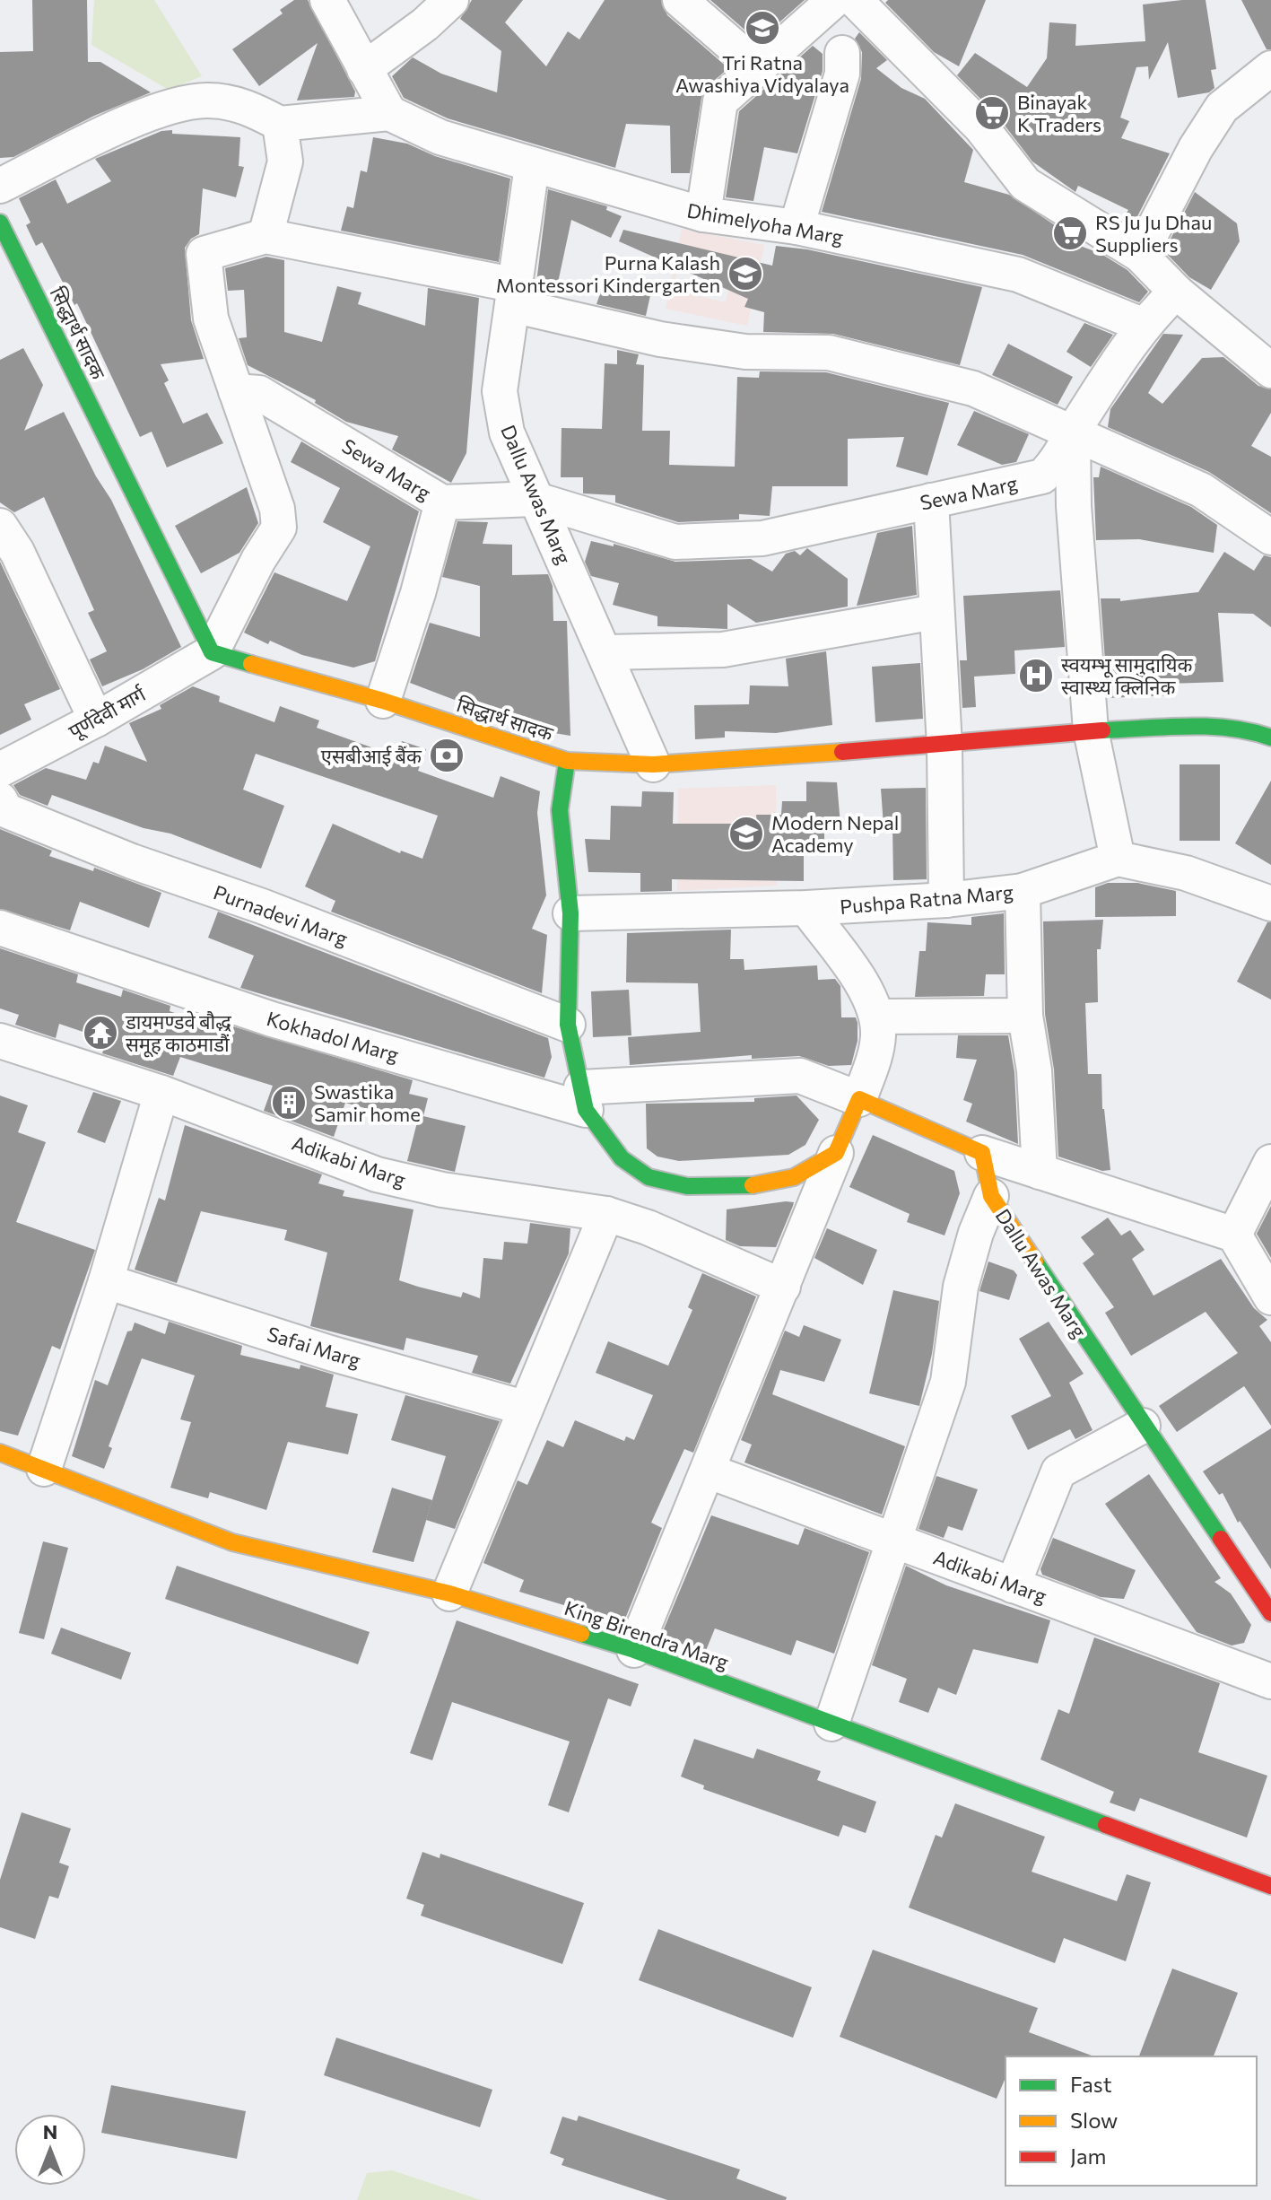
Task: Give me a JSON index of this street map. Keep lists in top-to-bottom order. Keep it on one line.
{"streets":{"street":["Dhimelyoha Marg","सिद्धार्थ सादक","Sewa Marg","Dallu Awas Marg","पूर्णदेवी मार्ग","Pushpa Ratna Marg","Purnadevi Marg","Kokhadol Marg","Adikabi Marg","Safai Marg","King Birendra Marg"]},"crossings":[["Dhimelyoha Marg","Sewa Marg"],["Dhimelyoha Marg","Dallu Awas Marg"],["सिद्धार्थ सादक","Dallu Awas Marg"],["सिद्धार्थ सादक","पूर्णदेवी मार्ग"],["Sewa Marg","Dallu Awas Marg"]],"places":{"school or university":["Tri Ratna Awashiya Vidyalaya","Purna Kalash Montessori Kindergarten","Modern Nepal Academy"],"supermarket":["Binayak K Traders","RS Ju Ju Dhau Suppliers"],"hospital":["स्वयम्भू सामुदायिक स्वास्थ्य क्लिनिक"],"bank":["एसबीआई बैंक"],"temple":["डायमण्डवे बौद्ध समूह काठमाडौं"],"building":["Swastika Samir home"]},"legend":["Fast","Slow","Jam"],"north":"top"}
